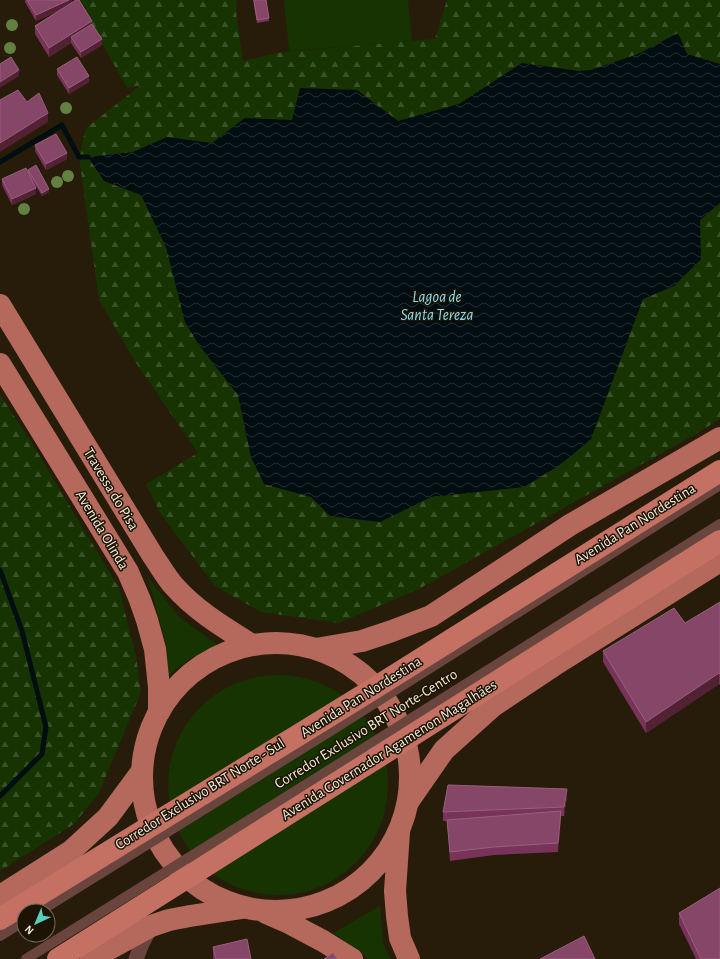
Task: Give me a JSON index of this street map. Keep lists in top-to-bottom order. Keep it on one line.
{"streets":{"highway":["Avenida Pan Nordestina","Avenida Governador Agamenon Magalhães"],"main road":["Travessa do Pisa","Avenida Olinda"],"lane":["Corredor Exclusivo BRT Norte-Centro","Corredor Exclusivo BRT Norte - Sul"]},"water":["Lagoa de Santa Tereza"],"north":"bottom left"}
